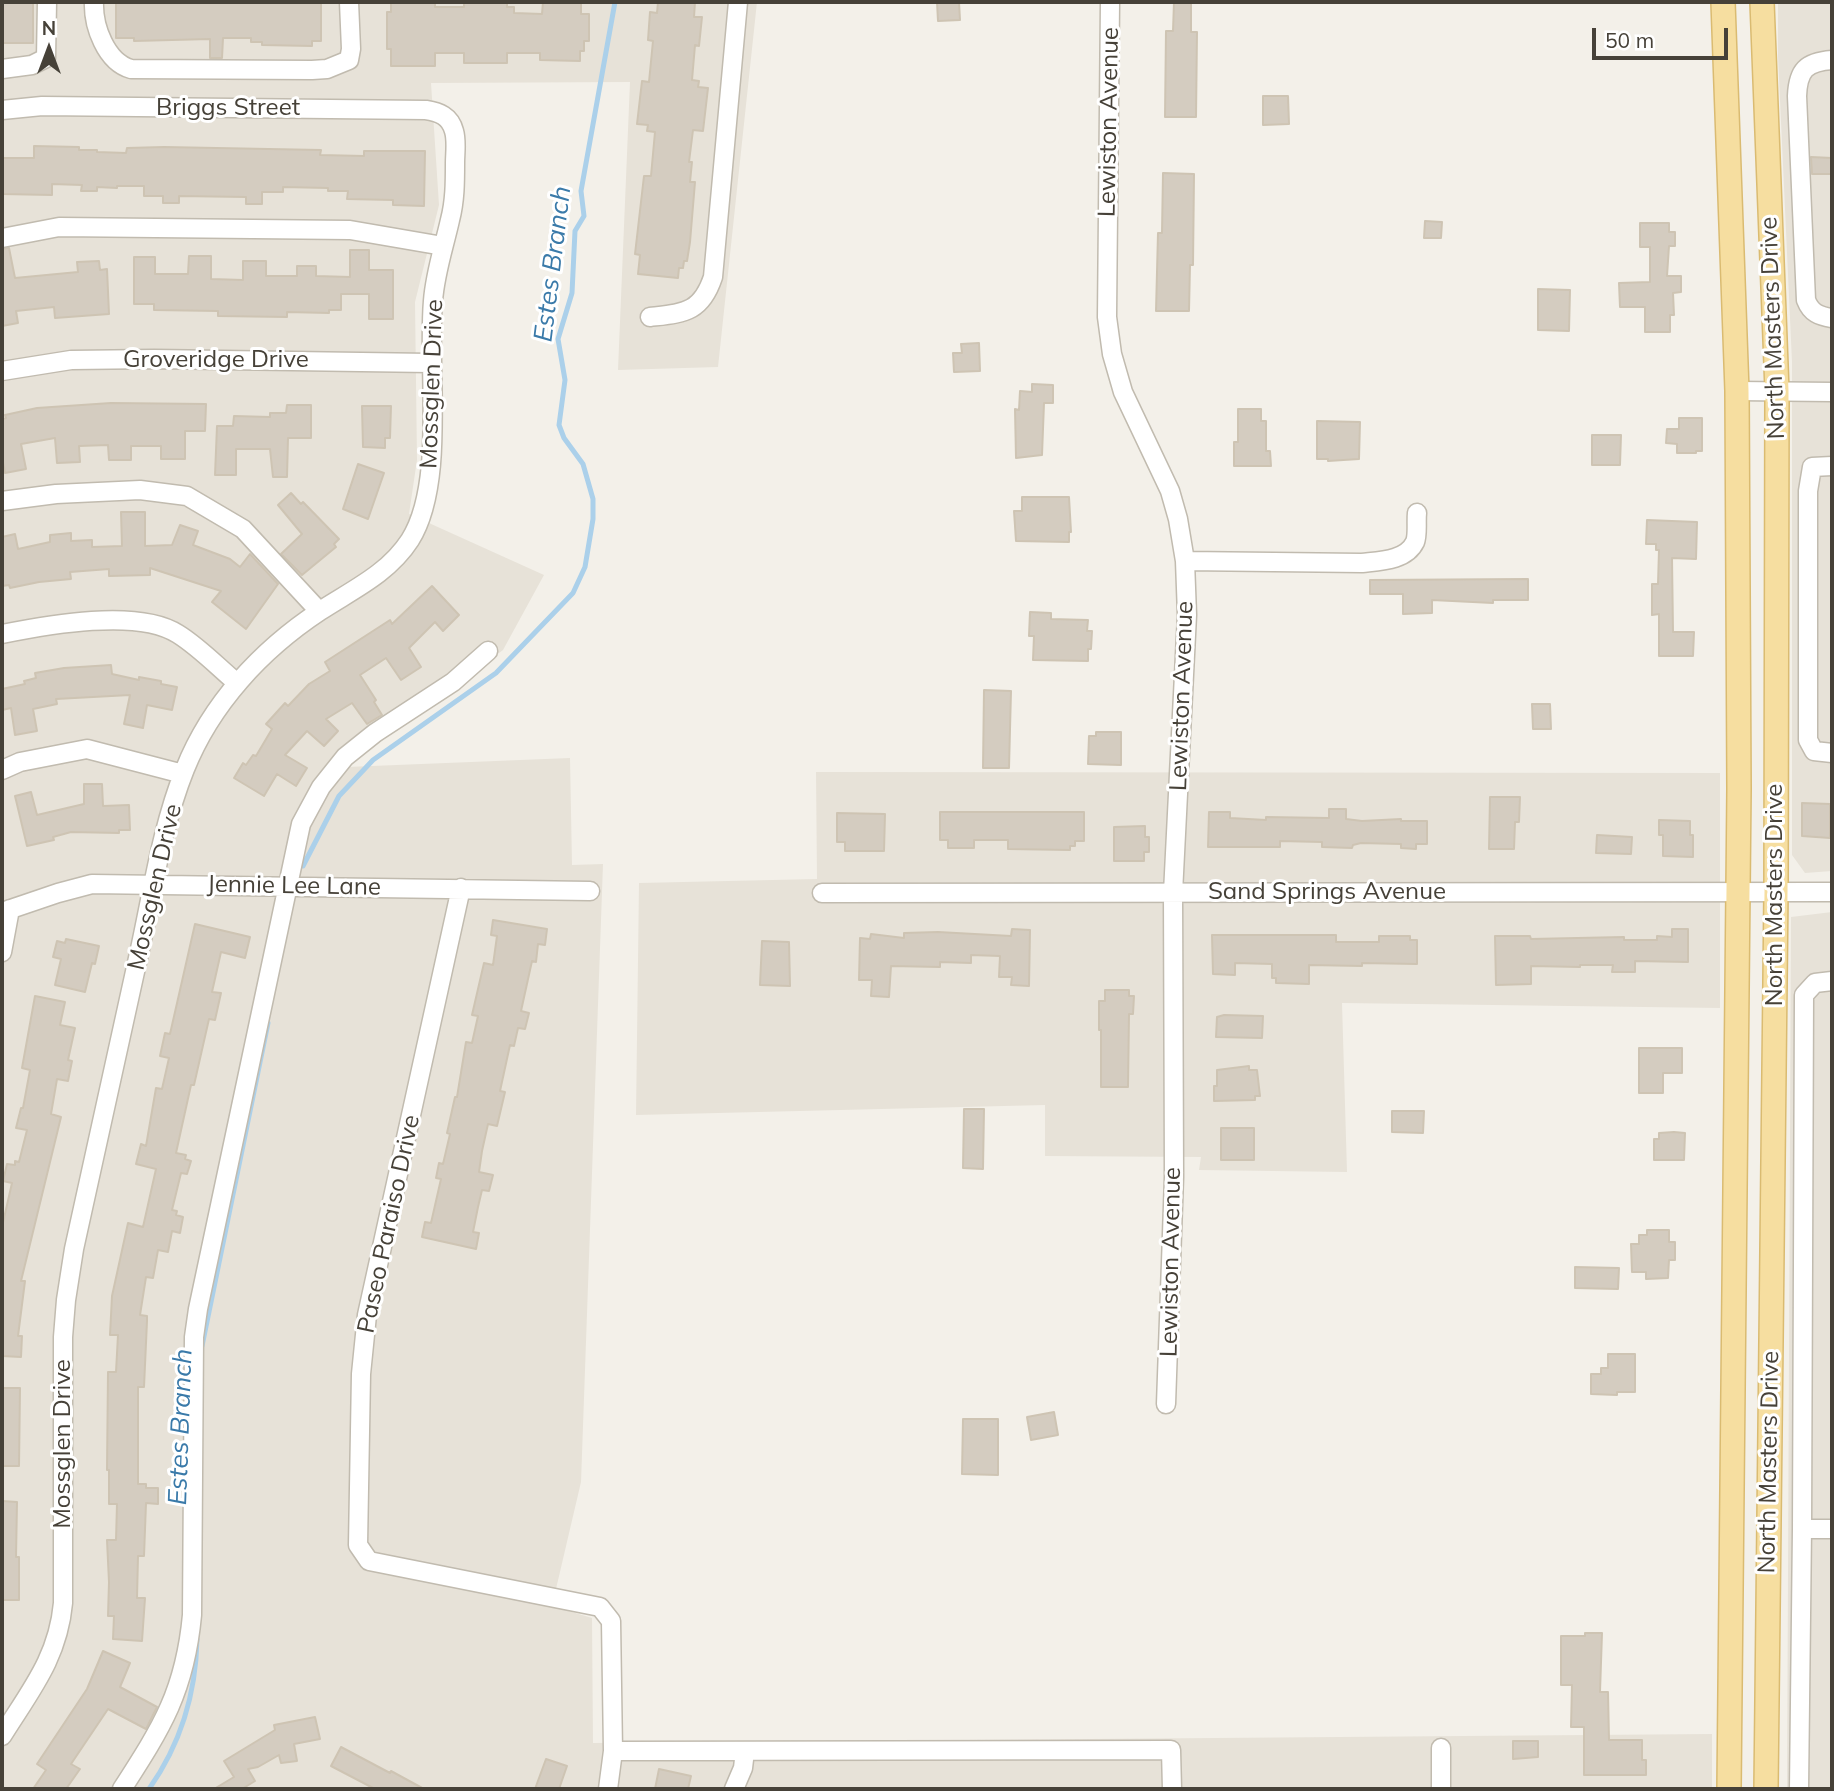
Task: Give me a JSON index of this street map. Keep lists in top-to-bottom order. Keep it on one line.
{"streets":{"main road":["North Masters Drive"],"street":["Briggs Street","Lewiston Avenue","Groveridge Drive","Mossglen Drive","Jennie Lee Lane","Sand Springs Avenue","Paseo Paraiso Drive"]},"crossings":[["Briggs Street","Mossglen Drive"],["Lewiston Avenue","Sand Springs Avenue"],["North Masters Drive","Sand Springs Avenue"],["Groveridge Drive","Mossglen Drive"],["Mossglen Drive","Jennie Lee Lane"],["Jennie Lee Lane","Paseo Paraiso Drive"]],"water":["Estes Branch"],"scale_bar":"50 m","north":"top"}
